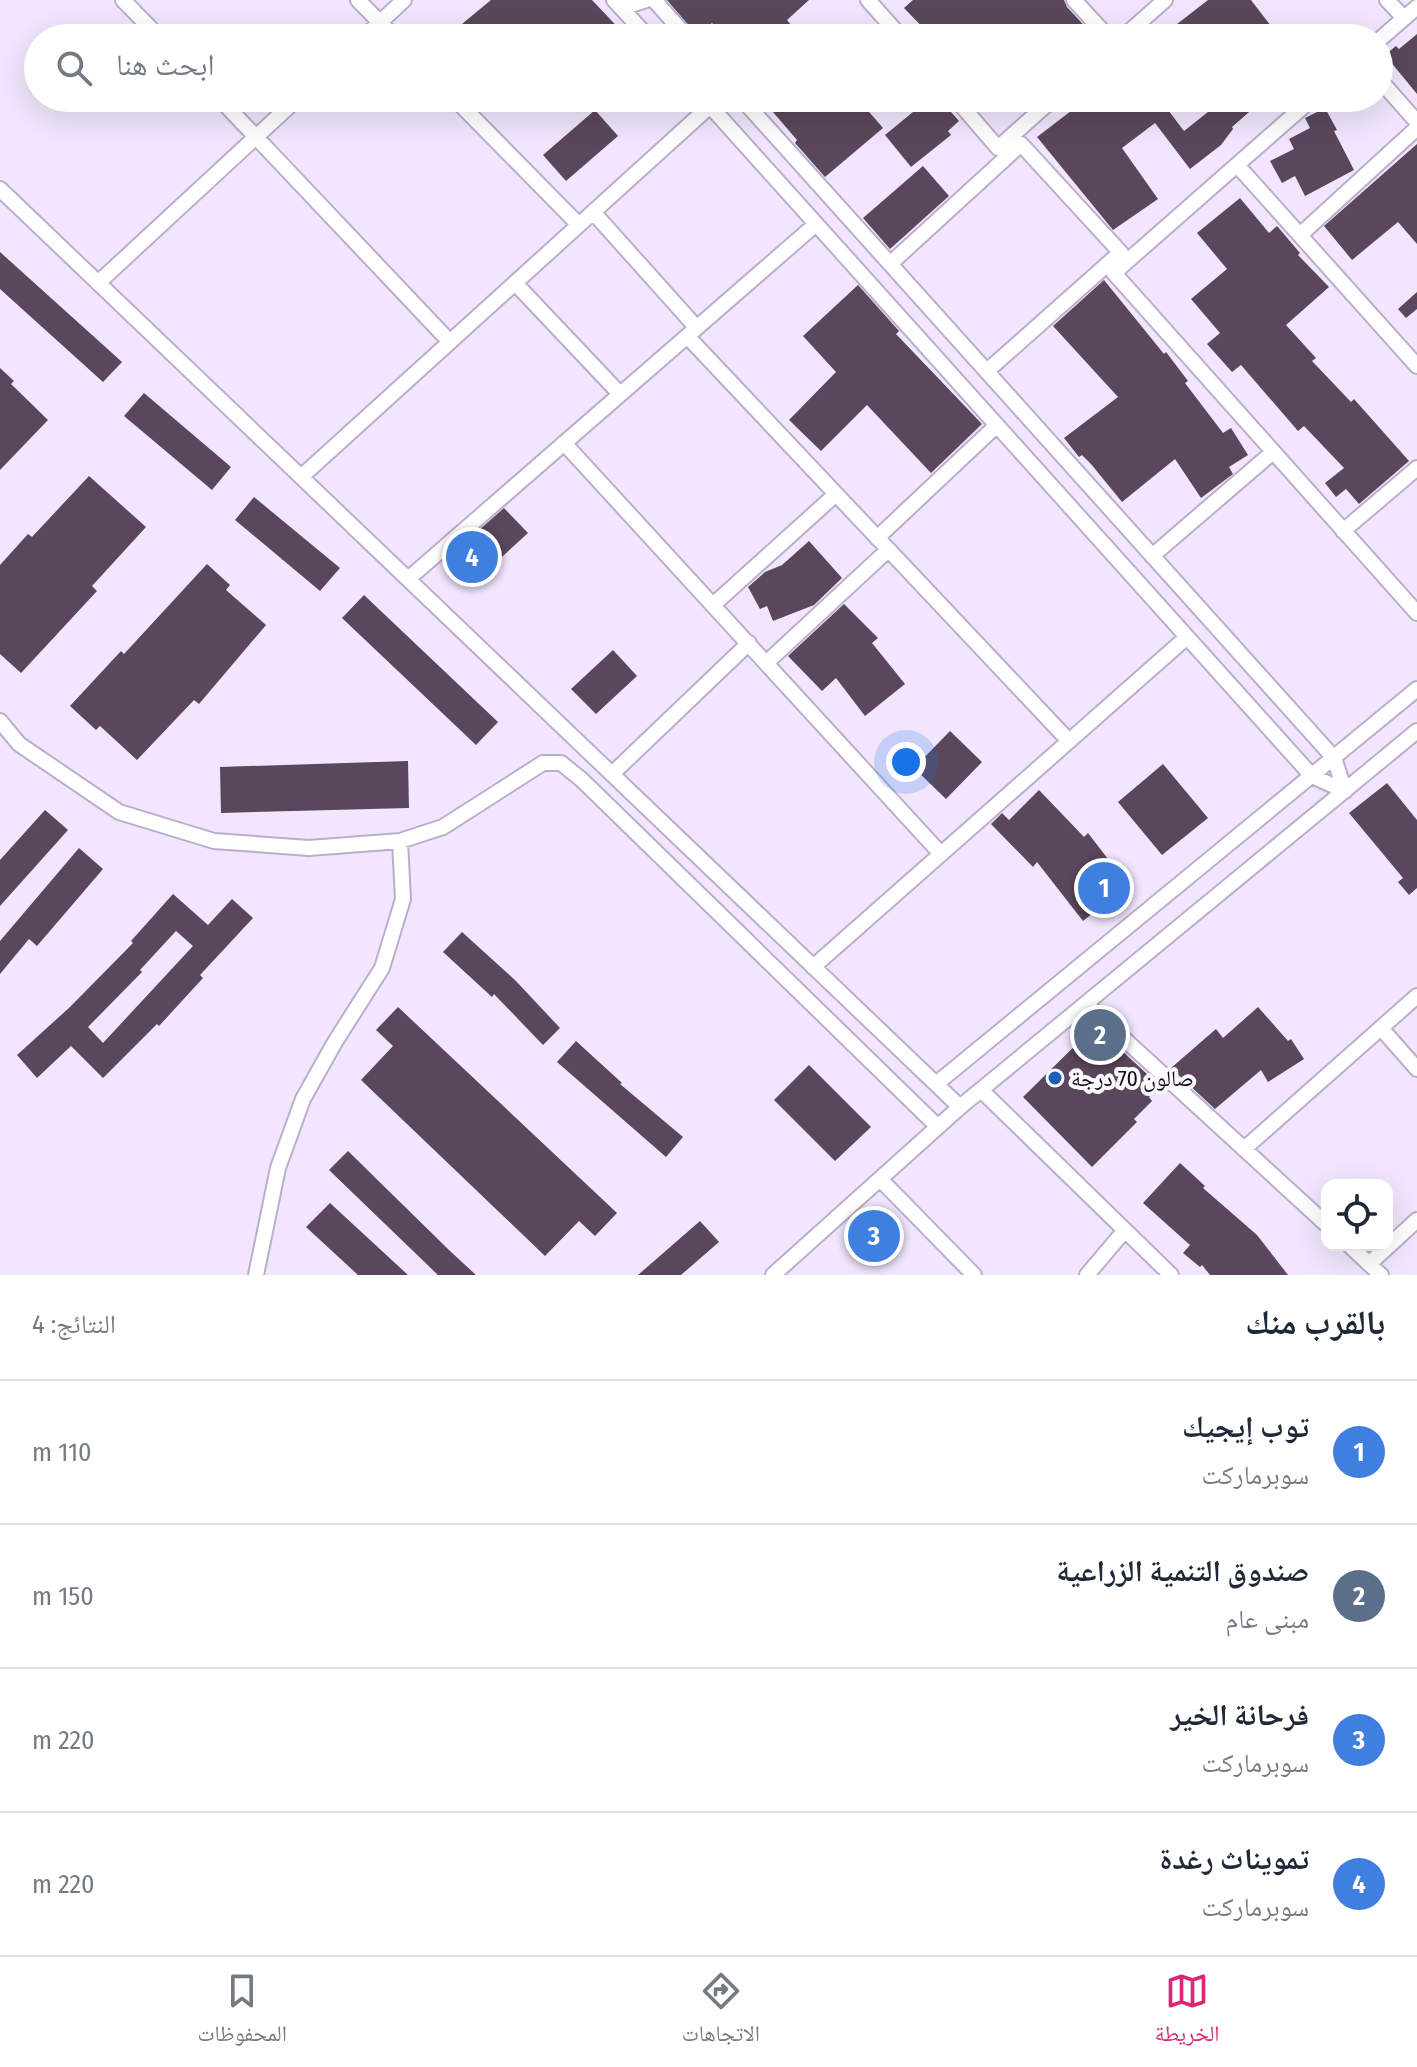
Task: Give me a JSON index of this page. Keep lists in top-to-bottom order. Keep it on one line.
{"places":["صالون 70 درجة"],"page":{"search":"ابحث هنا","pins":["4","1","2","3"],"heading":["بالقرب منك","النتائج: 4"],"list":[{"mark":"1","name":"توب إيجيك","note":"سوبرماركت","value":"110 m"},{"mark":"2","name":"صندوق التنمية الزراعية","note":"مبنى عام","value":"150 m"},{"mark":"3","name":"فرحانة الخير","note":"سوبرماركت","value":"220 m"},{"mark":"4","name":"تمويناث رغدة","note":"سوبرماركت","value":"220 m"}],"nav":["الخريطة","الاتجاهات","المحفوظات"]}}
